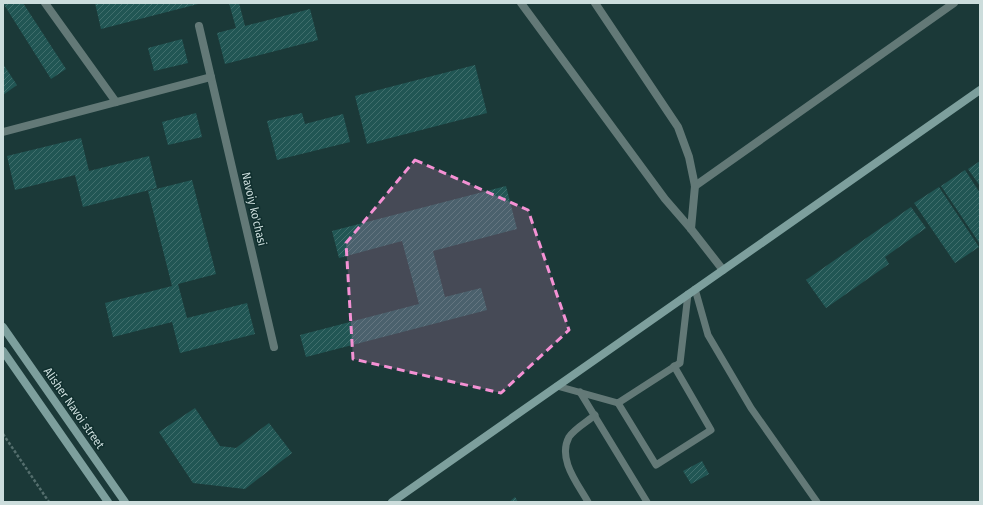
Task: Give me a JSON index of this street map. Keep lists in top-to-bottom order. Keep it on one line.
{"streets":{"street":["Navoiy ko'chasi","Alisher Navoi street"]}}
